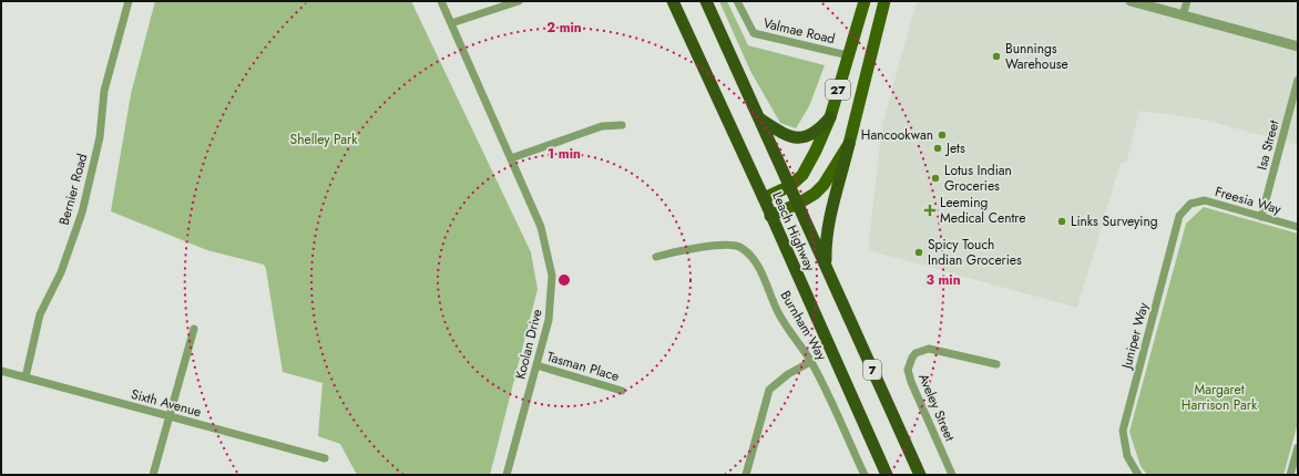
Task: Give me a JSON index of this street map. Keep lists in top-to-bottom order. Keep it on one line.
{"streets":{"highway":["27","Leach Highway","7"],"street":["Valmae Road","Isa Street","Bernier Road","Freesia Way","Burnham Way","Juniper Way","Koolan Drive","Tasman Place","Sixth Avenue","Aveley Street"]},"crossings":[["Valmae Road","27"],["27","Leach Highway"],["Isa Street","Freesia Way"],["Bernier Road","Sixth Avenue"],["Freesia Way","Juniper Way"],["Koolan Drive","Tasman Place"]],"parks":["Shelley Park","Margaret Harrison Park"],"places":{"other":["Bunnings Warehouse","Hancookwan","Jets","Lotus Indian Groceries","Links Surveying","Spicy Touch Indian Groceries"],"health":["Leeming Medical Centre"]},"rings":["2 min","1 min","3 min"]}
